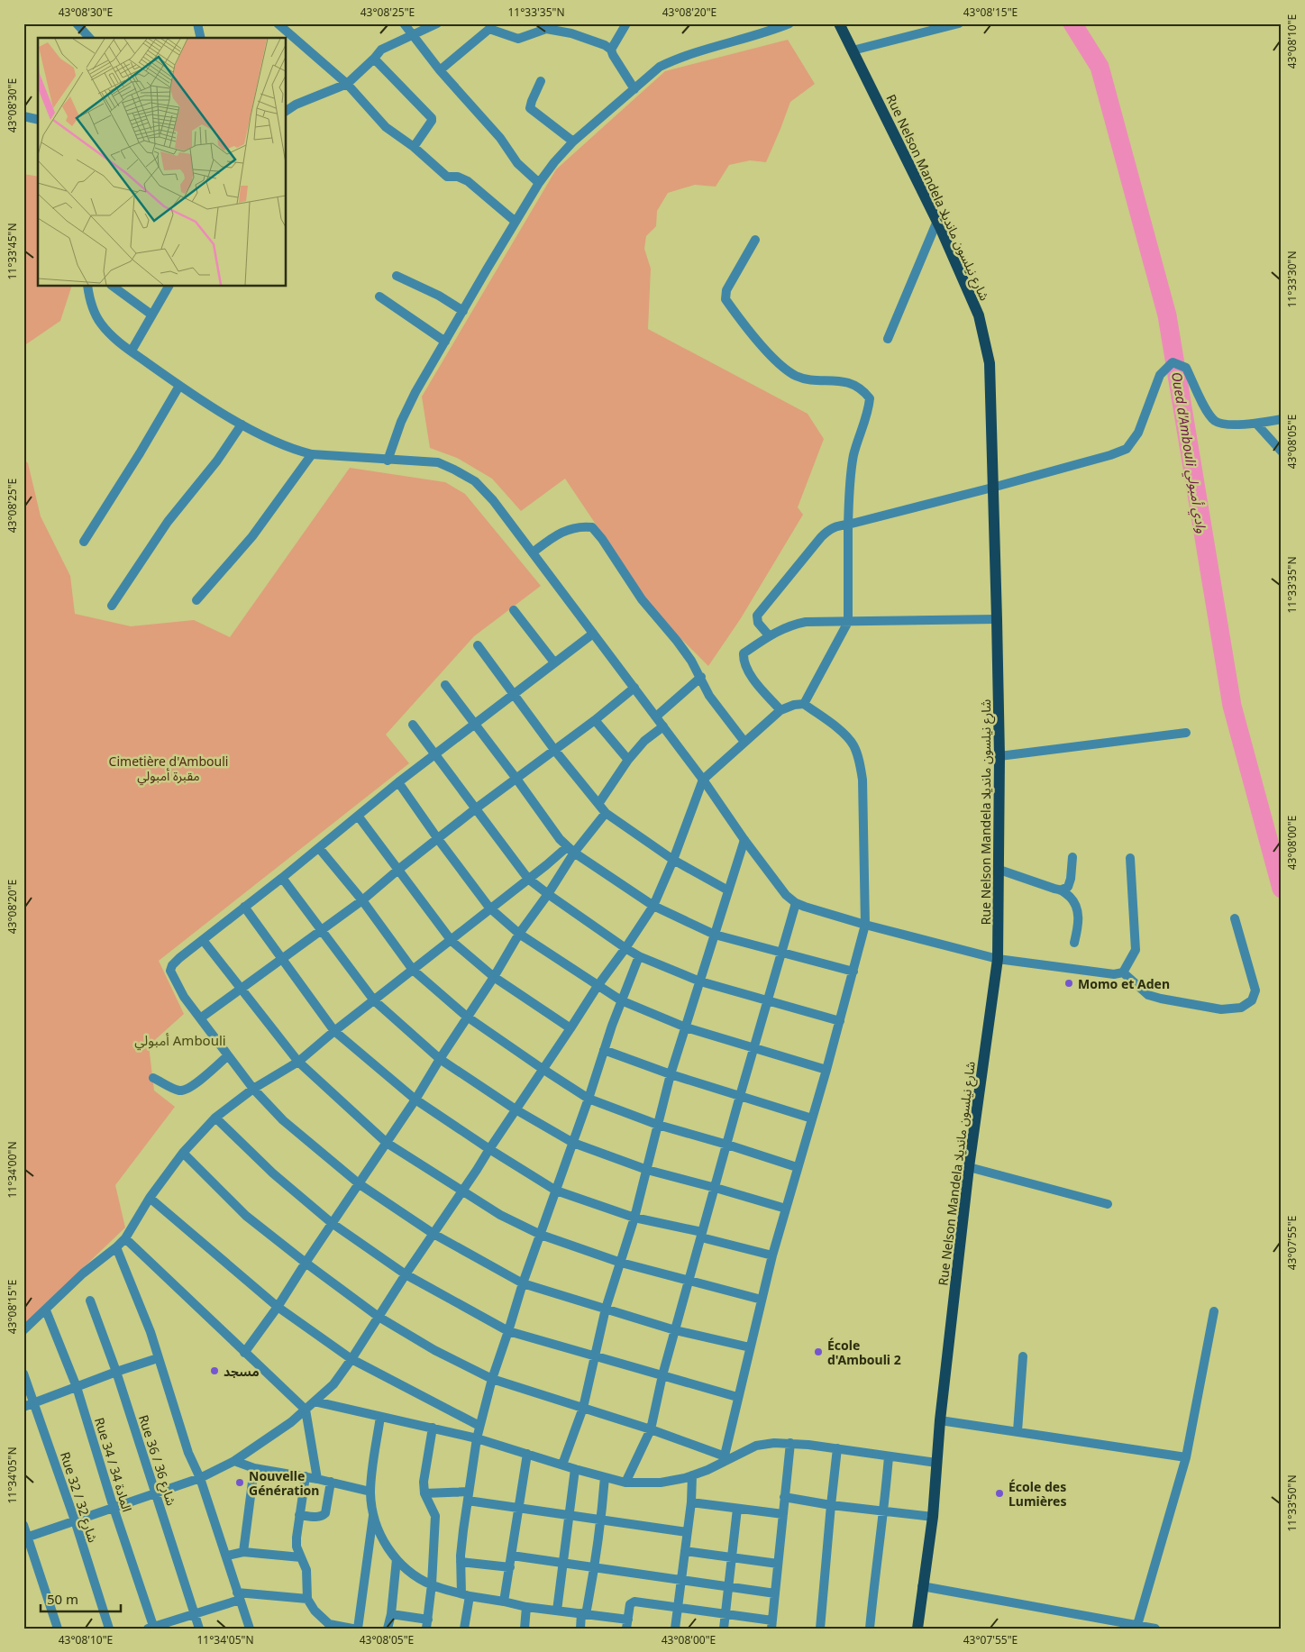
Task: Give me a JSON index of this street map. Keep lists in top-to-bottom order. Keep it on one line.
{"streets":{"main road":["Rue Nelson Mandela شارع نيلسون مانديلا"],"street":["Rue 36 / شارع 36","Rue 34 / المادة 34","Rue 32 / شارع 32"]},"districts":["أمبولي Ambouli"],"water":["Oued d'Ambouli وادي أمبولي"],"parks":["Cimetière d'Ambouli مقبرة أمبولي"],"places":["Momo et Aden","École d'Ambouli 2","مسجد","Nouvelle Génération","École des Lumières"],"scale_bar":"50 m","coordinates":["43°08'30\"E","43°08'25\"E","11°33'35\"N","43°08'20\"E","43°08'15\"E","43°08'10\"E","11°33'45\"N","11°33'30\"N","43°08'05\"E","43°08'00\"E","11°34'00\"N","43°07'55\"E","11°34'05\"N","11°33'50\"N"]}
